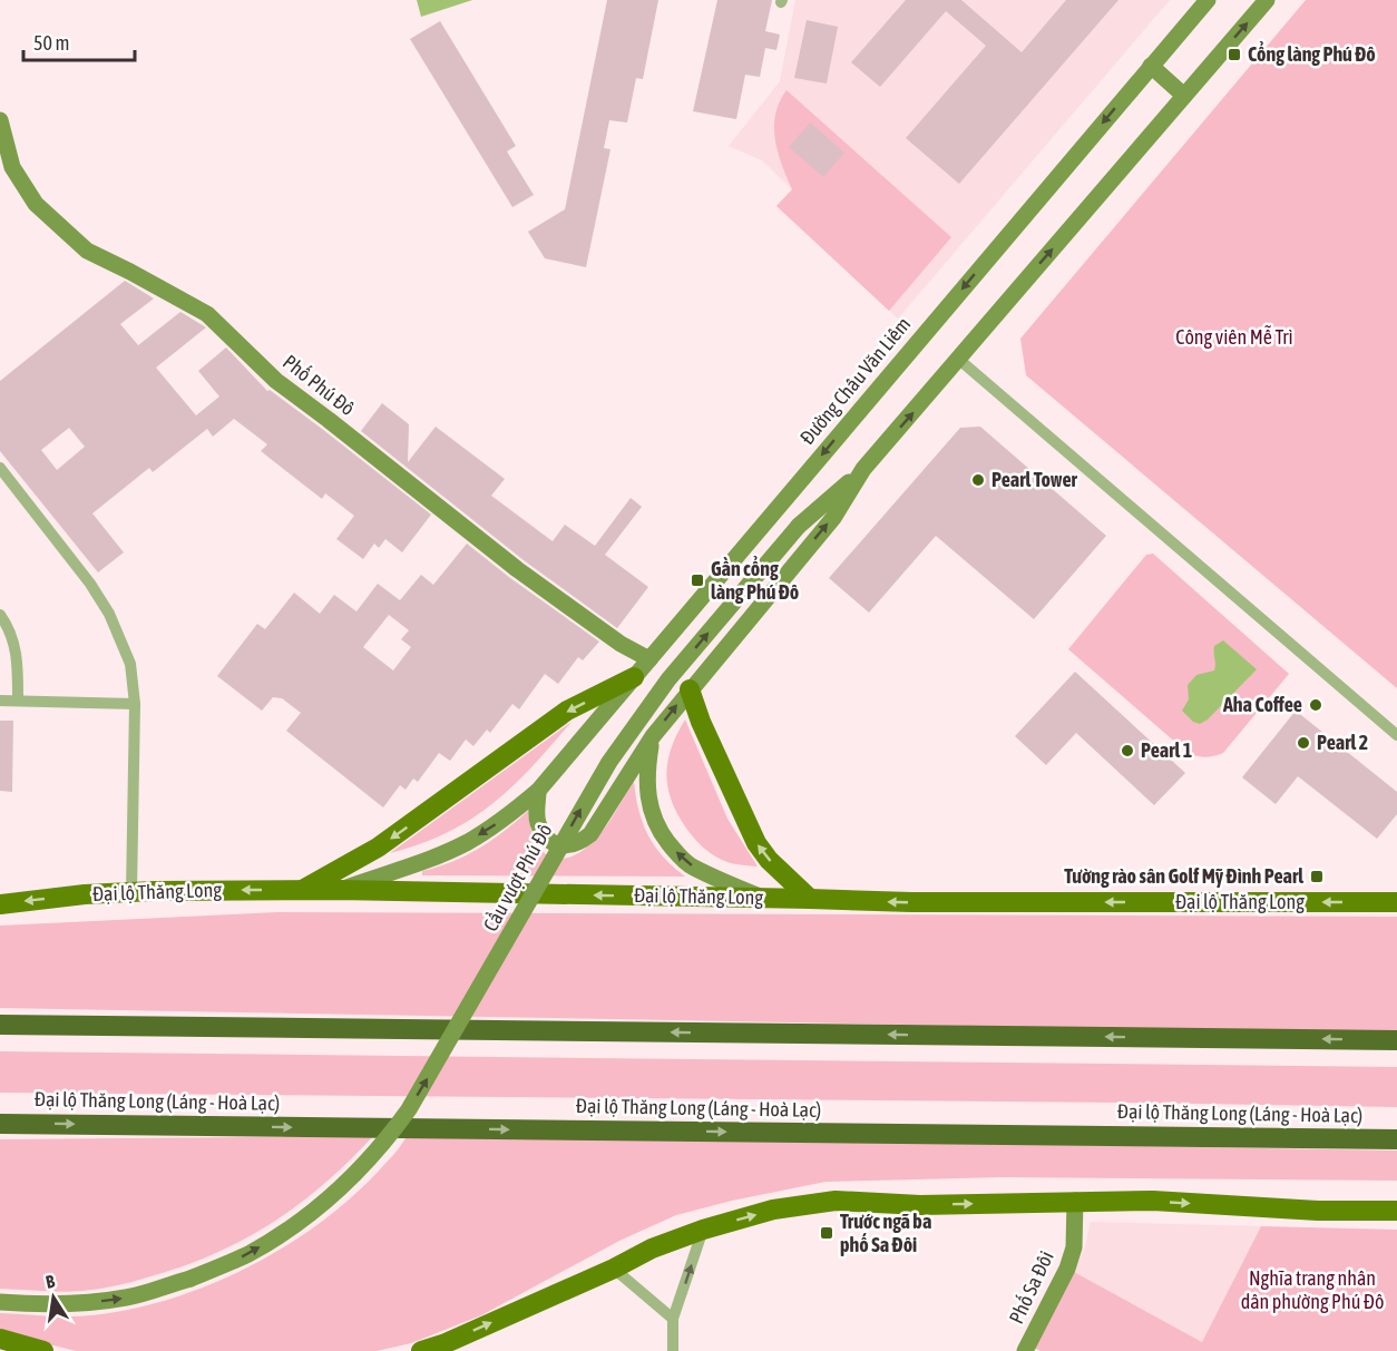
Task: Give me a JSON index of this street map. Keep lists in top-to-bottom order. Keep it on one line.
{"streets":{"highway":["Đại lộ Thăng Long (Láng - Hoà Lạc)"],"main road":["Đường Châu Văn Liêm","Phố Phú Đô","Cầu vượt Phú Đô","Đại lộ Thăng Long","Phố Sa Đôi"]},"crossings":[["Đường Châu Văn Liêm","Phố Phú Đô"],["Đường Châu Văn Liêm","Đại lộ Thăng Long"]],"one_way":["Đại lộ Thăng Long"],"parks":["Công viên Mễ Trì","Nghĩa trang nhân dân phường Phú Đô"],"places":{"transit":["Cổng làng Phú Đô","Gần cổng làng Phú Đô","Tường rào sân Golf Mỹ Đình Pearl","Trước ngã ba phố Sa Đôi"],"other":["Pearl Tower","Aha Coffee","Pearl 2","Pearl 1"]},"scale_bar":"50 m","north":"top"}
